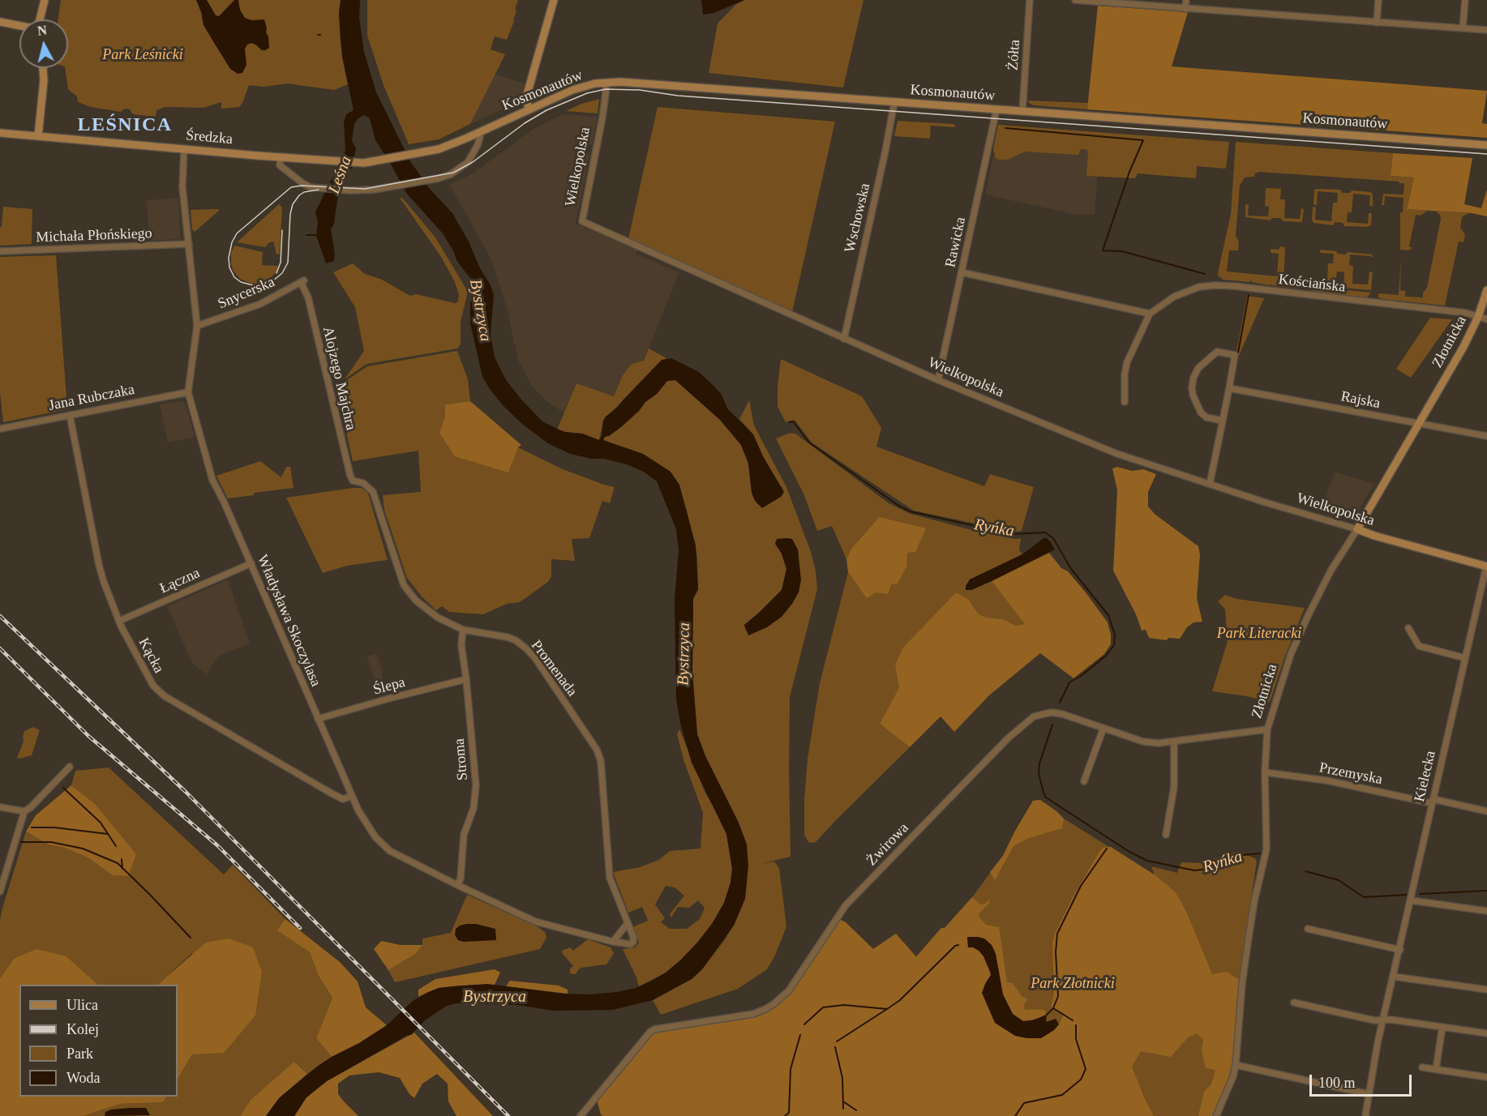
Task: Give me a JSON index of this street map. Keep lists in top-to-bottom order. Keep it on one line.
{"streets":{"main road":["Kosmonautów","Średzka","Wielkopolska","Złotnicka"],"street":["Żółta","Wschowska","Michała Płońskiego","Rawicka","Kościańska","Snycerska","Alojzego Majchra","Jana Rubczaka","Rajska","Łączna","Władysława Skoczylasa","Kącka","Promenada","Ślepa","Stroma","Przemyska","Kielecka","Żwirowa"]},"crossings":[["Żółta","Kosmonautów"],["Kosmonautów","Średzka"],["Kosmonautów","Wielkopolska"],["Kosmonautów","Wschowska"],["Kosmonautów","Rawicka"],["Średzka","Władysława Skoczylasa"],["Wielkopolska","Wschowska"],["Wielkopolska","Rawicka"],["Wielkopolska","Złotnicka"],["Wielkopolska","Kielecka"],["Michała Płońskiego","Władysława Skoczylasa"],["Kościańska","Złotnicka"],["Snycerska","Alojzego Majchra"],["Snycerska","Władysława Skoczylasa"],["Złotnicka","Rajska"],["Złotnicka","Przemyska"],["Złotnicka","Żwirowa"],["Alojzego Majchra","Promenada"],["Jana Rubczaka","Władysława Skoczylasa"],["Jana Rubczaka","Kącka"],["Łączna","Władysława Skoczylasa"],["Łączna","Kącka"],["Władysława Skoczylasa","Kącka"],["Władysława Skoczylasa","Promenada"],["Władysława Skoczylasa","Ślepa"],["Władysława Skoczylasa","Stroma"],["Promenada","Stroma"],["Ślepa","Stroma"],["Przemyska","Kielecka"]],"districts":["LEŚNICA"],"water":["Leśna","Bystrzyca","Ryńka"],"parks":["Park Leśnicki","Park Literacki","Park Złotnicki"],"legend":["Ulica","Kolej","Park","Woda"],"scale_bar":"100 m","north":"top"}
